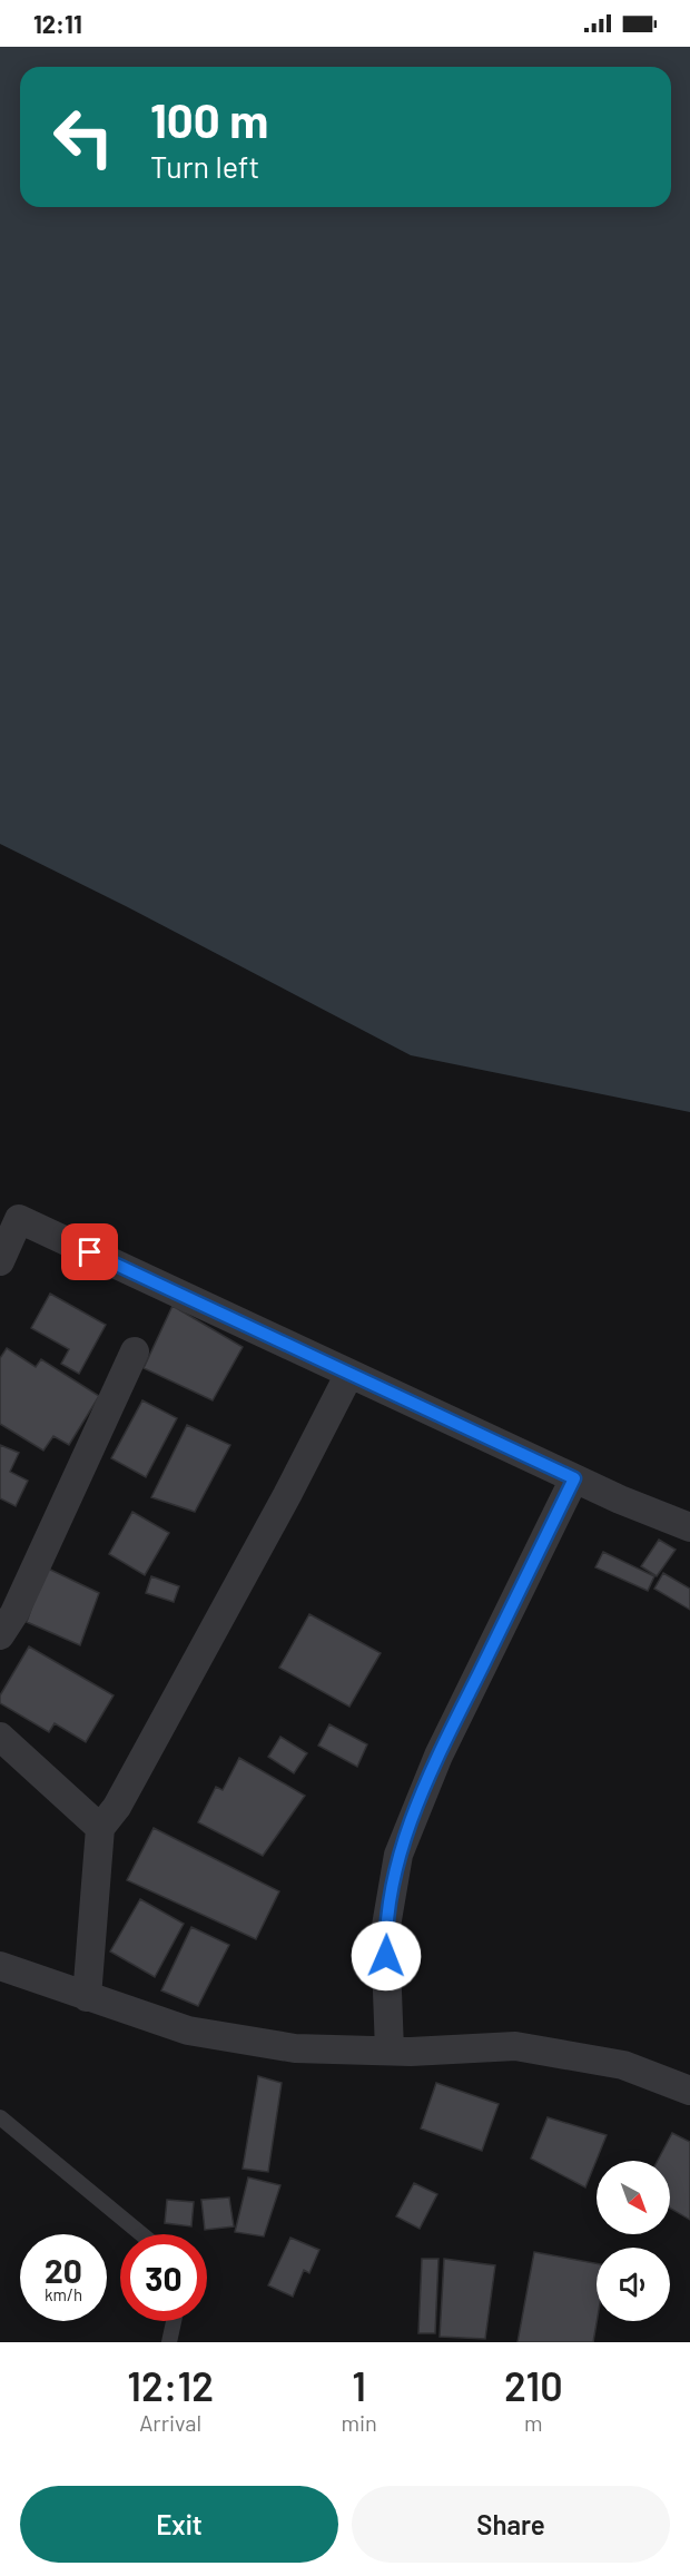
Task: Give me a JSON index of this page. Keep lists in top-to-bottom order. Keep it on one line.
{"north":"bottom right","page":{"status":"12:11","turn":["100 m","Turn left"],"speed":"20 km/h","limit":"30","eta":["12:12","Arrival","1","min","210","m"],"buttons":["Exit","Share"]}}
